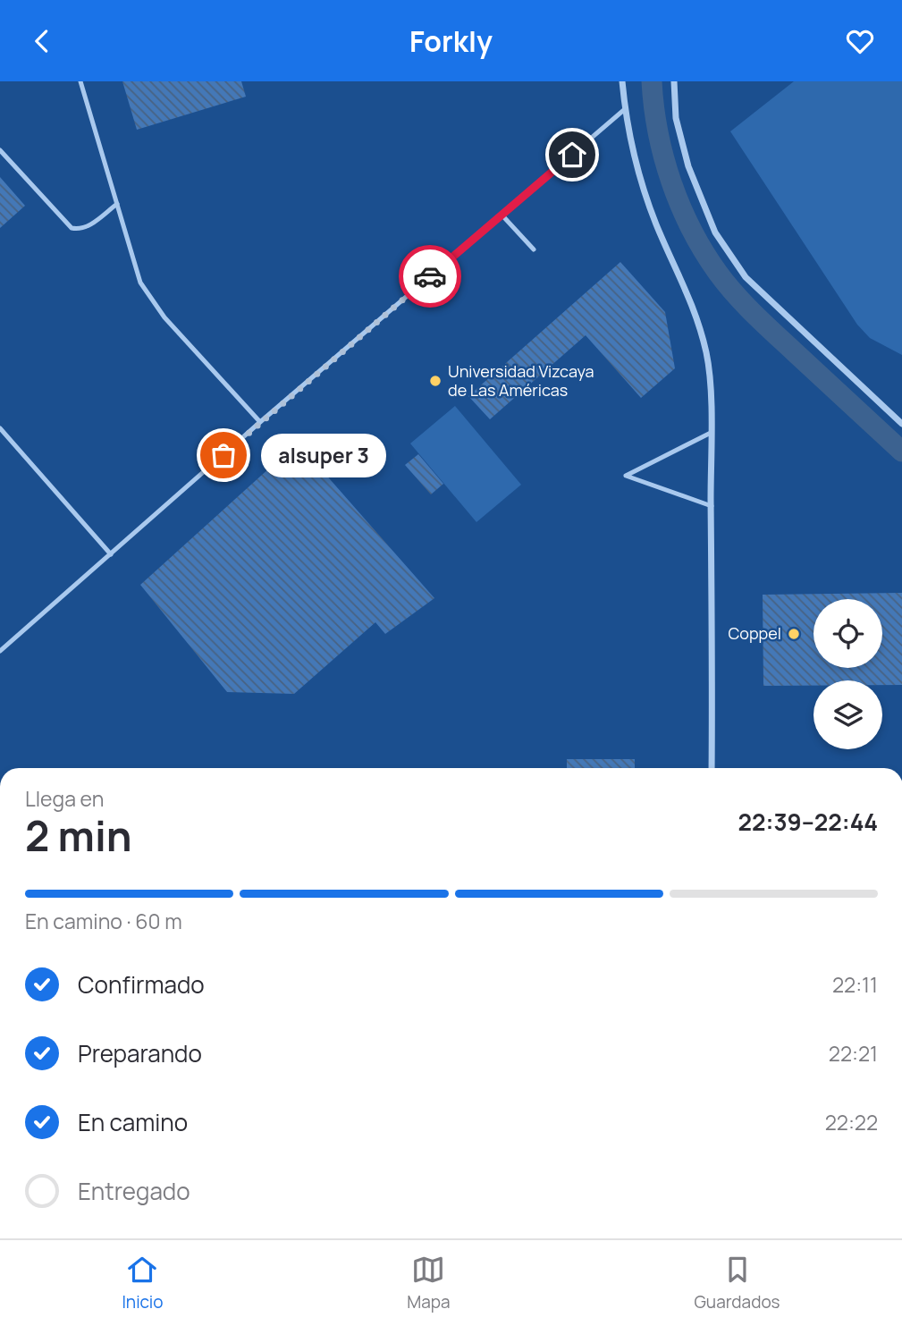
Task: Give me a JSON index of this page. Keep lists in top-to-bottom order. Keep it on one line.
{"places":["Universidad Vizcaya de Las Américas","alsuper 3","Coppel"],"page":{"header":"Forkly","bubble":"alsuper 3","heading":["2 min","Llega en","22:39–22:44"],"bar":"En camino · 60 m","list":[["Confirmado","22:11"],["Preparando","22:21"],["En camino","22:22"],"Entregado"],"tabs":["Inicio","Mapa","Guardados"]}}
